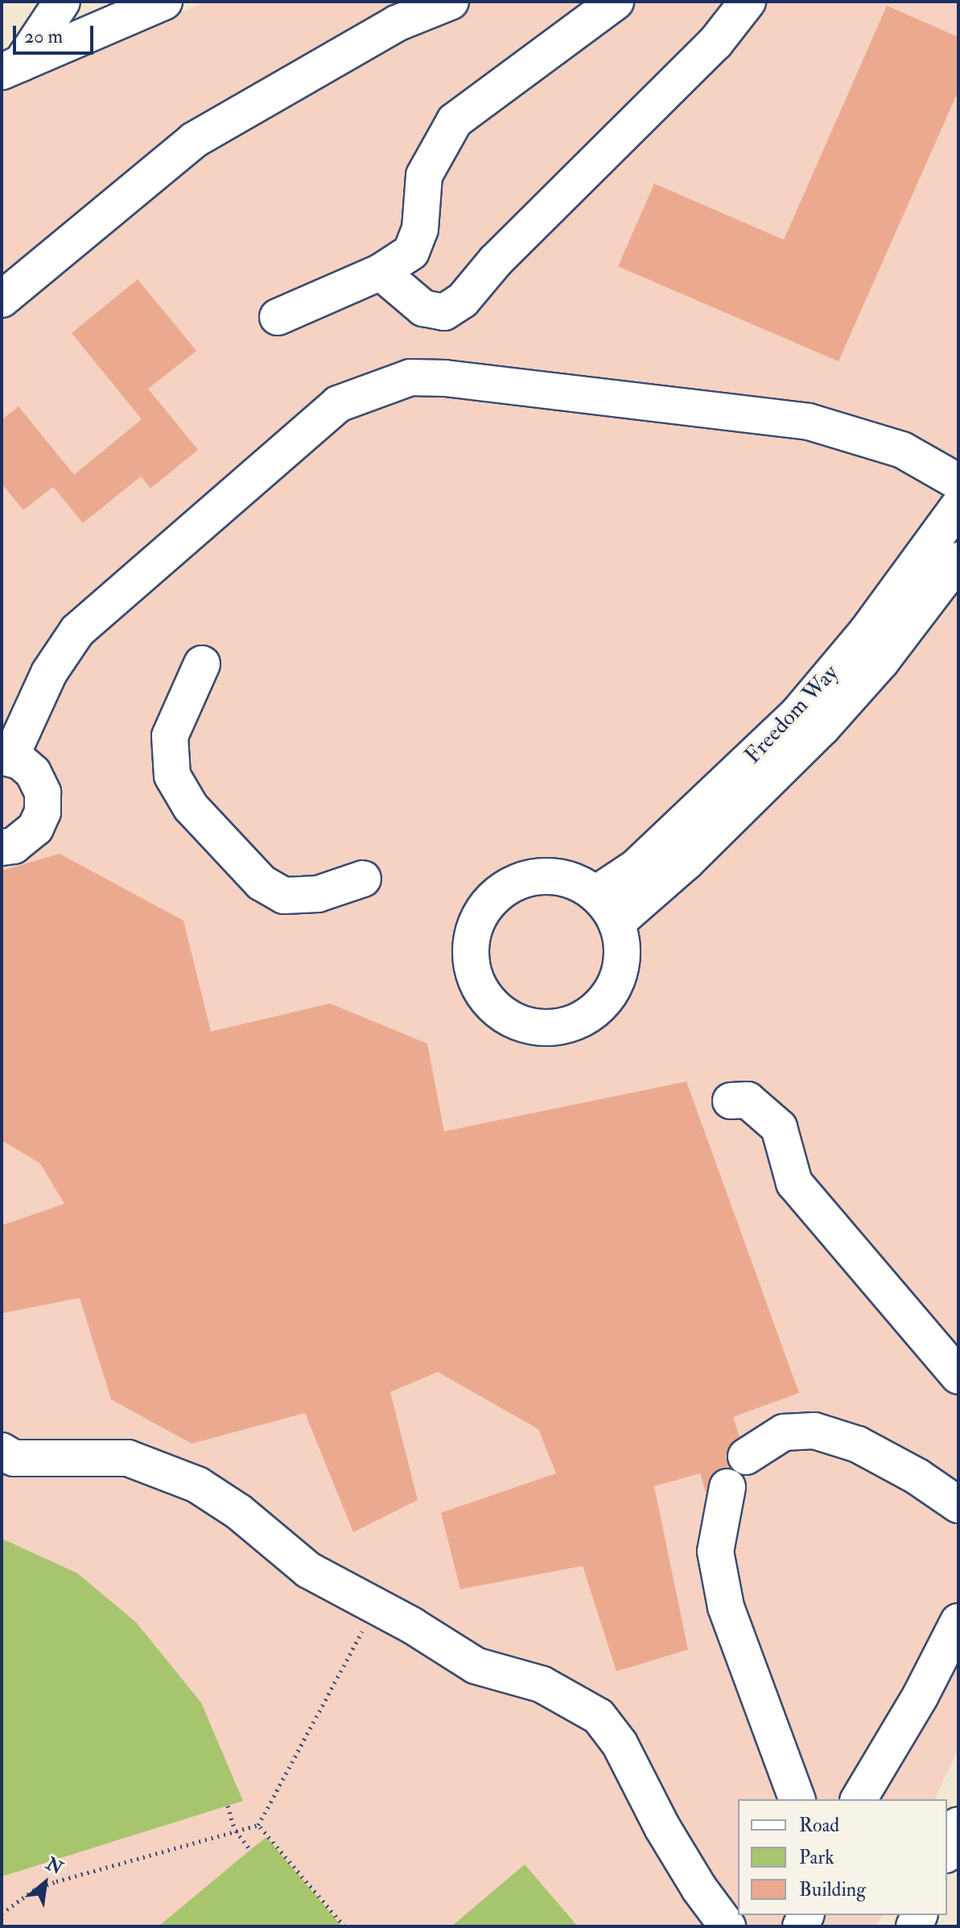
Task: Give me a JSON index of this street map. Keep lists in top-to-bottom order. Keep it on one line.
{"streets":{"street":["Freedom Way"]},"legend":["Road","Park","Building"],"scale_bar":"20 m","north":"top right"}
